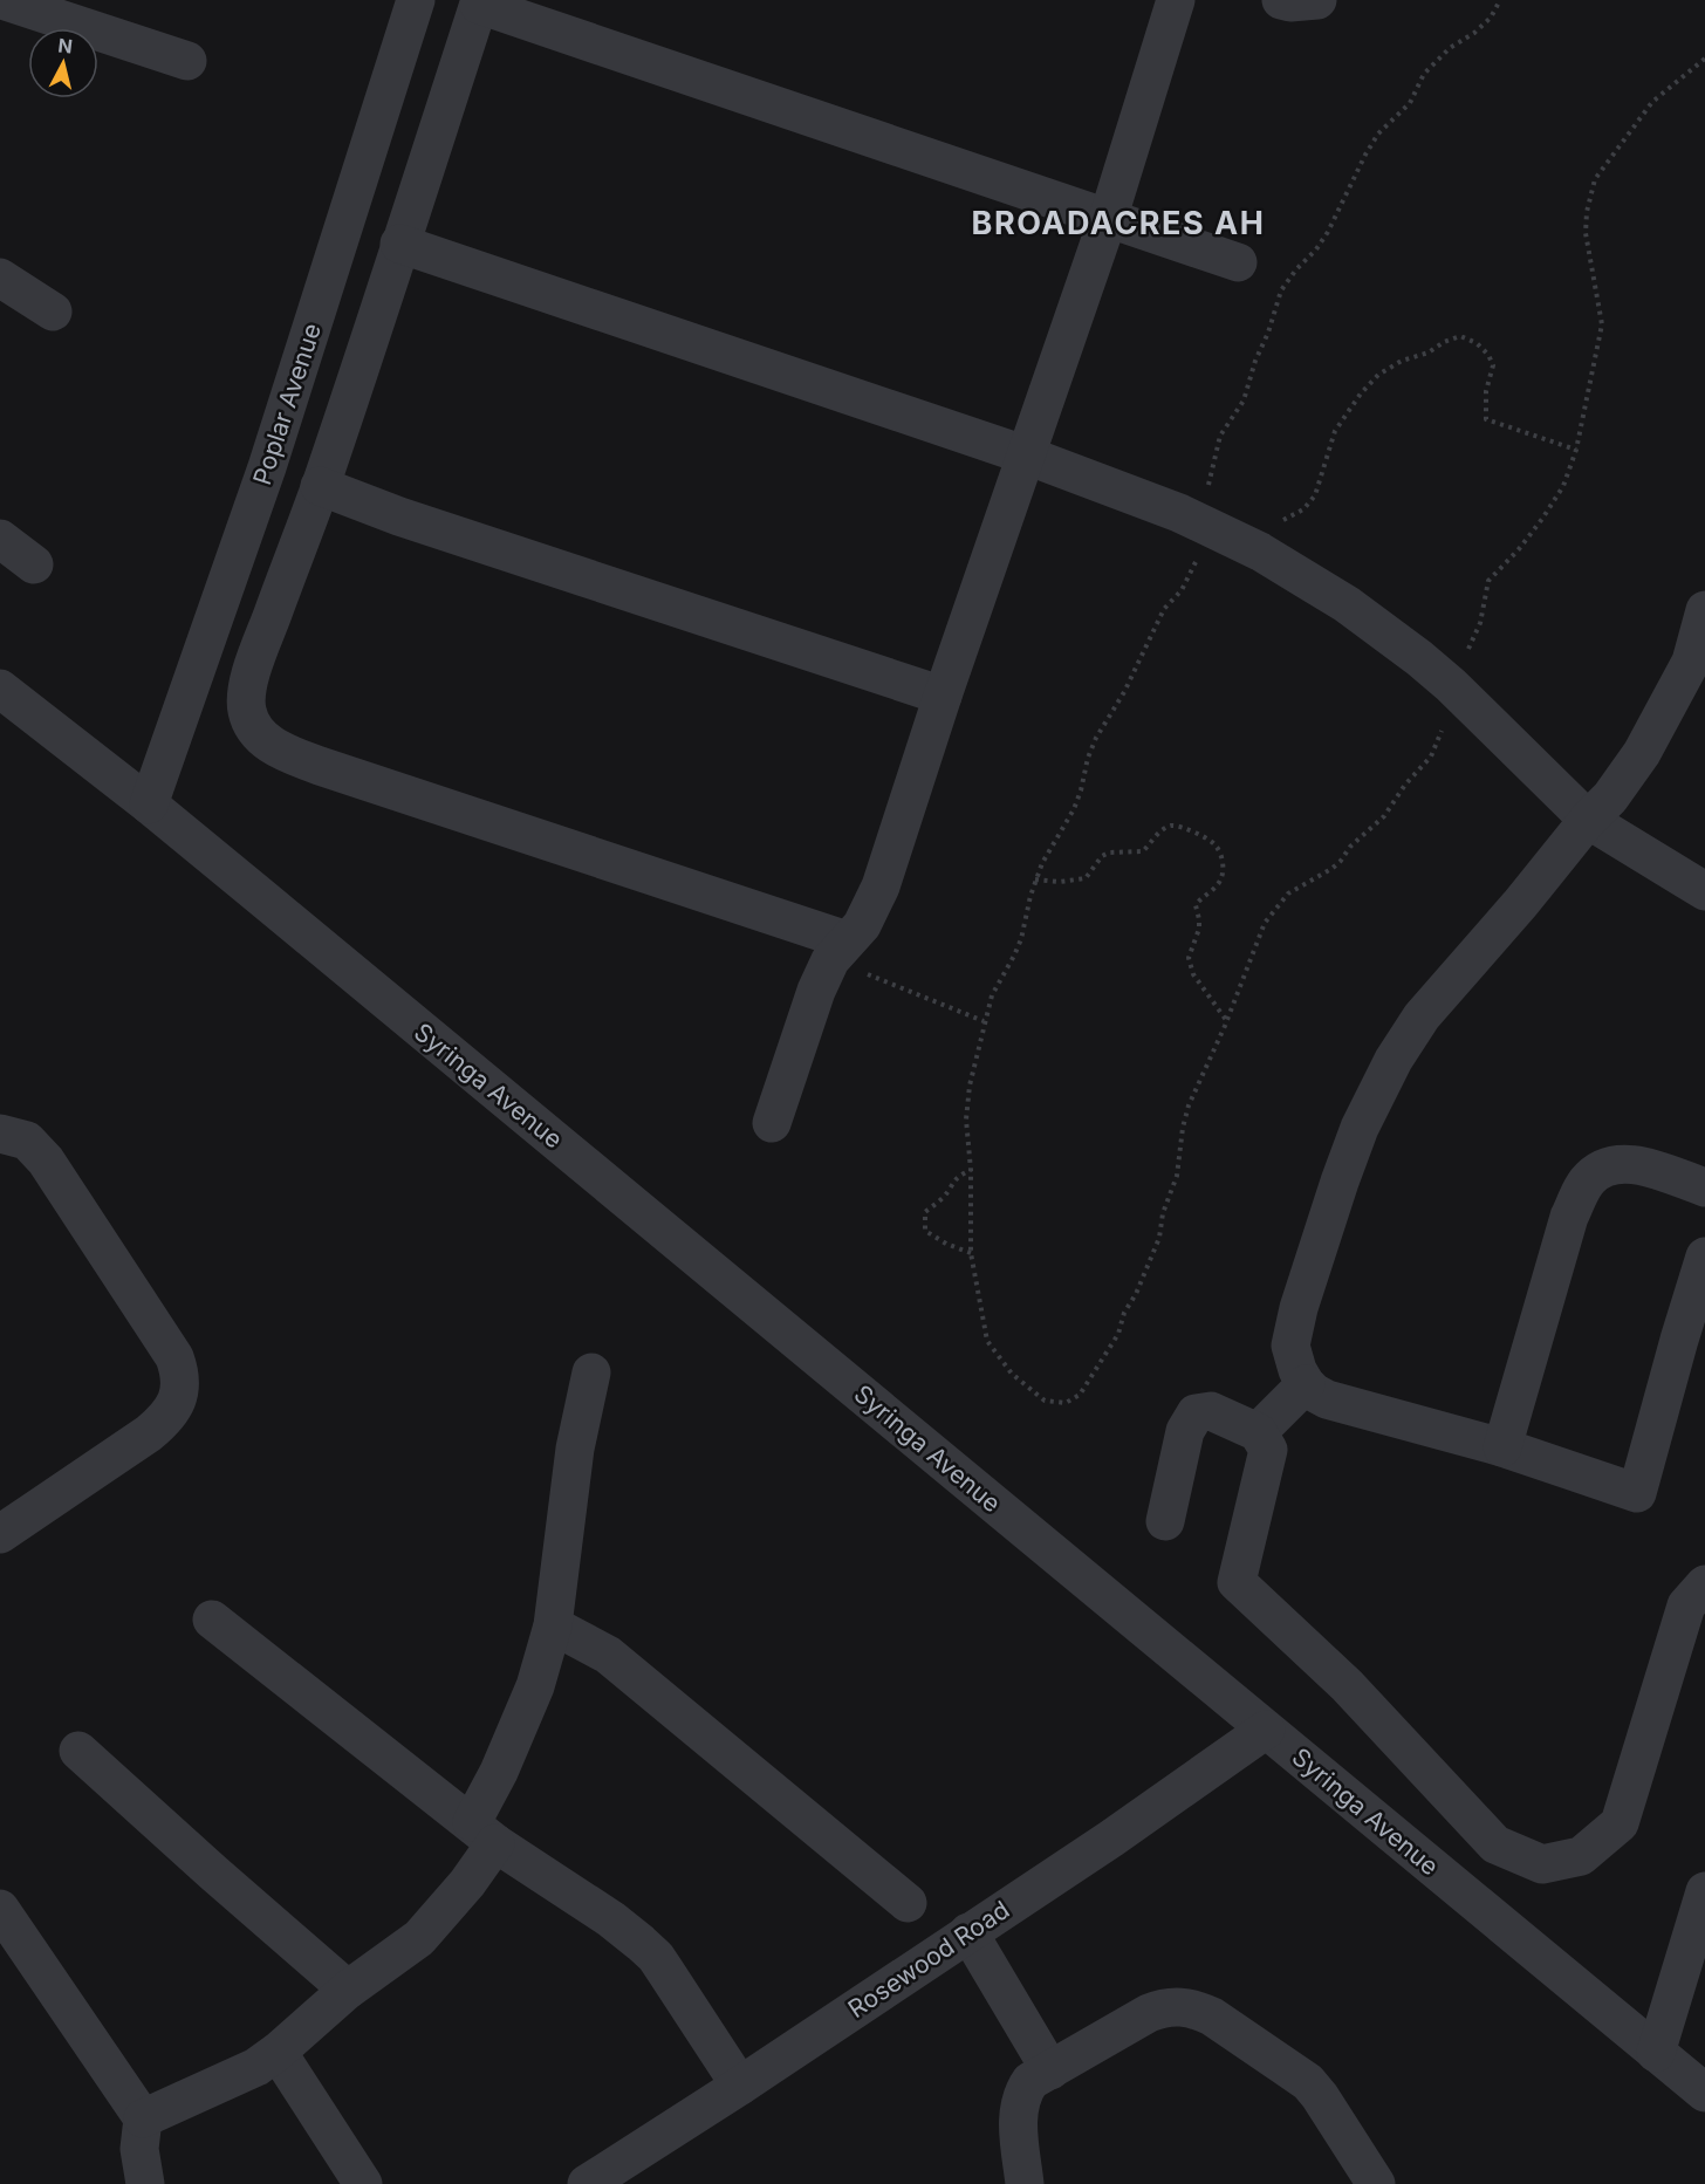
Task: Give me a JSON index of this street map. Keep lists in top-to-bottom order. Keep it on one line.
{"streets":{"street":["Poplar Avenue","Syringa Avenue","Rosewood Road"]},"crossings":[["Poplar Avenue","Syringa Avenue"],["Syringa Avenue","Rosewood Road"]],"districts":["BROADACRES AH"],"north":"top"}
